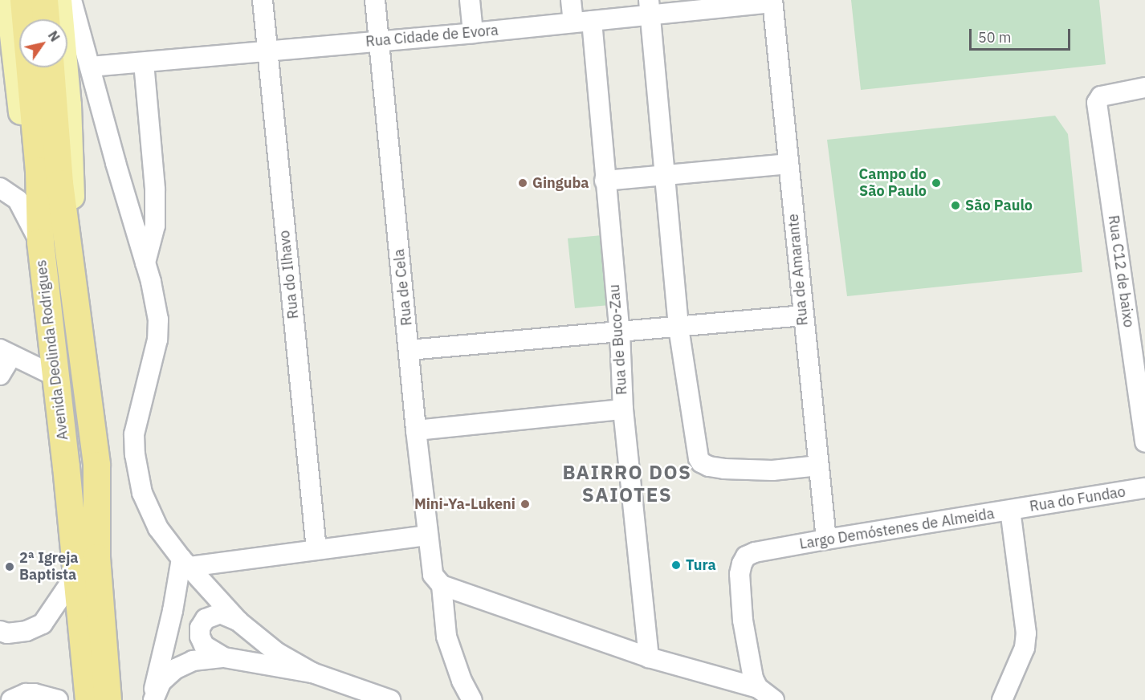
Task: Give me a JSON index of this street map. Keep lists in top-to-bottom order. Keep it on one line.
{"streets":{"highway":["Avenida Deolinda Rodrigues"],"street":["Rua Cidade de Evora","Rua de Amarante","Rua C12 de baixo","Rua do Ilhavo","Rua de Cela","Rua de Buco-Zau","Rua do Fundao","Largo Demóstenes de Almeida"]},"crossings":[["Rua Cidade de Evora","Rua de Amarante"],["Rua Cidade de Evora","Rua do Ilhavo"],["Rua Cidade de Evora","Rua de Cela"],["Rua Cidade de Evora","Rua de Buco-Zau"],["Rua de Amarante","Largo Demóstenes de Almeida"],["Rua do Fundao","Largo Demóstenes de Almeida"]],"districts":["BAIRRO DOS SAIOTES"],"places":["Ginguba","Campo do São Paulo","São Paulo","Mini-Ya-Lukeni","Tura","2ª Igreja Baptista"],"scale_bar":"50 m","north":"top right"}
